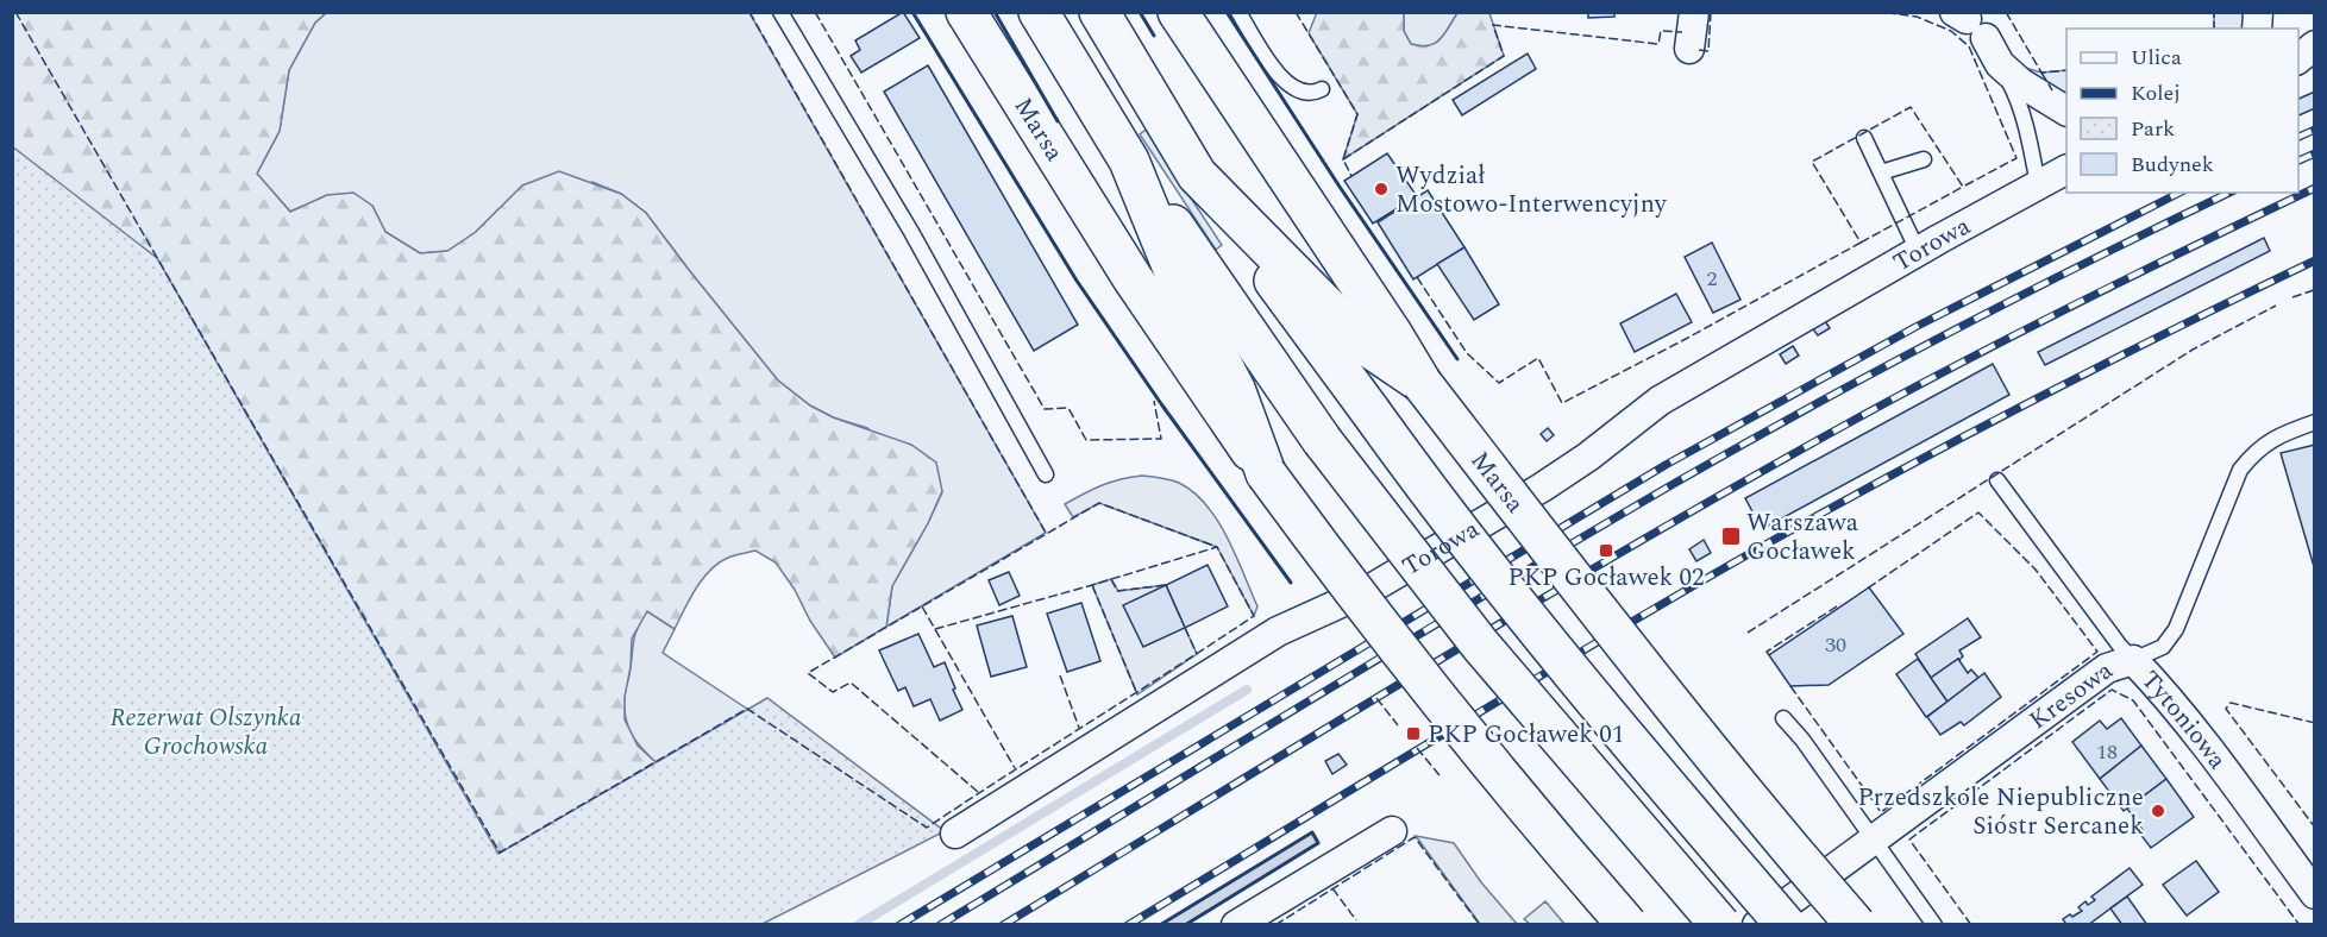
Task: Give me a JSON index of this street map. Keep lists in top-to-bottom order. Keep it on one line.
{"streets":{"main road":["Marsa"],"street":["Torowa","Kresowa","Tytoniowa"]},"crossings":[["Kresowa","Tytoniowa"]],"parks":["Rezerwat Olszynka Grochowska"],"places":{"other":["Wydział Mostowo-Interwencyjny","Przedszkole Niepubliczne Sióstr Sercanek"],"transit":["Warszawa Gocławek","PKP Gocławek 02","PKP Gocławek 01"]},"house_numbers":["2","30","18"],"legend":["Ulica","Kolej","Park","Budynek"]}
